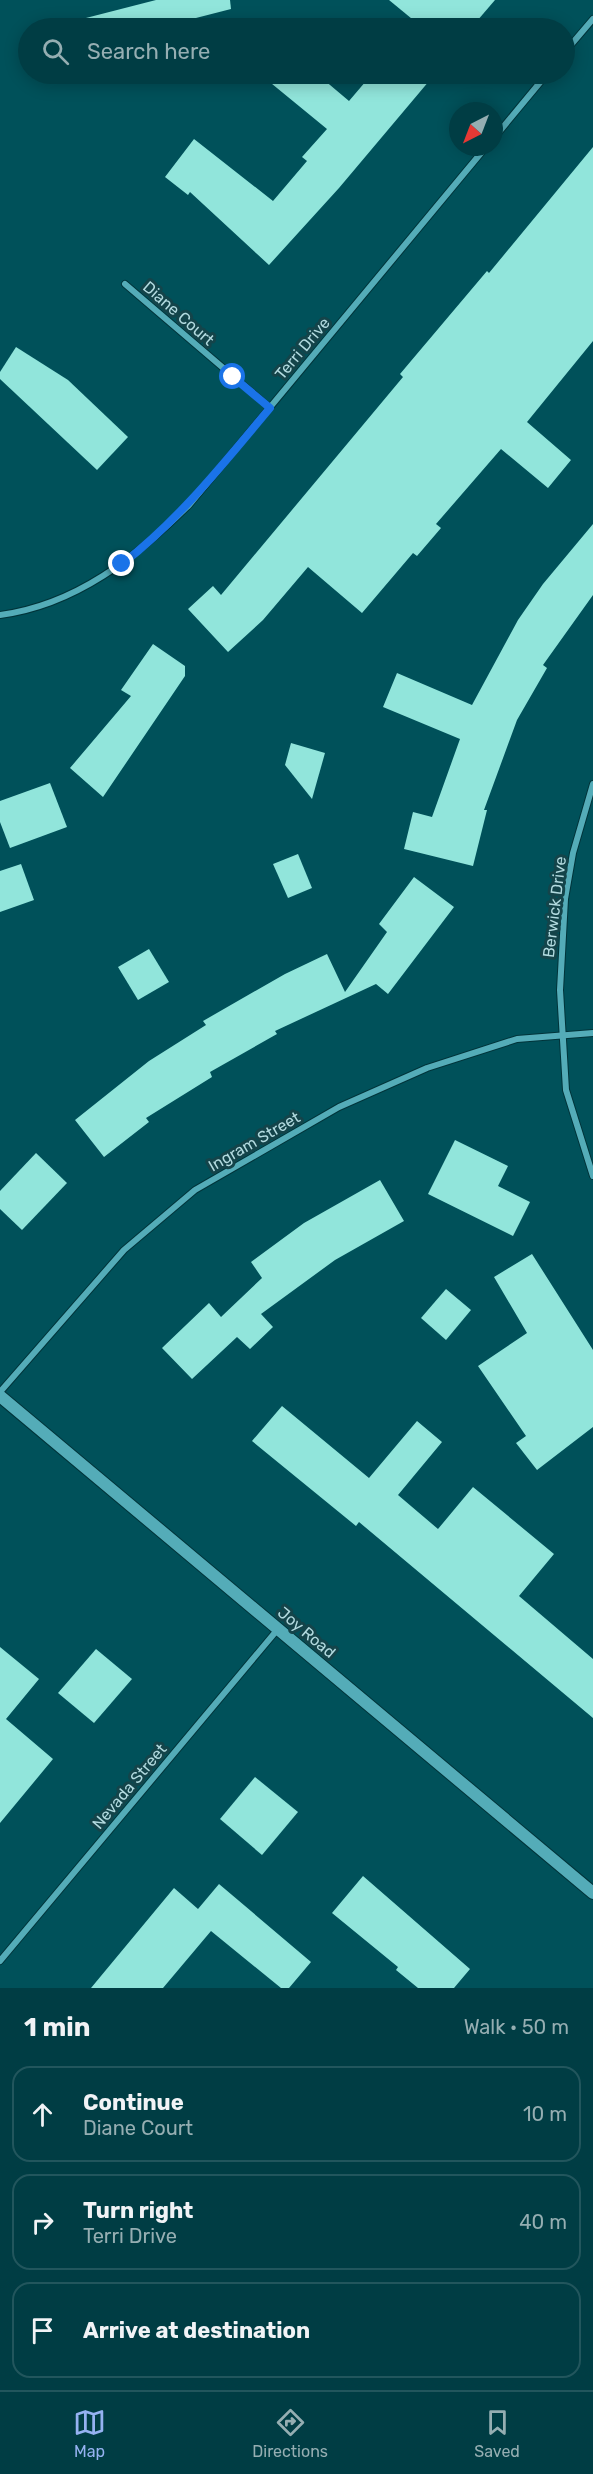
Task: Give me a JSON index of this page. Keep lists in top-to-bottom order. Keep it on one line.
{"streets":{"street":["Diane Court","Terri Drive","Berwick Drive","Ingram Street","Joy Road","Nevada Street"]},"crossings":[["Diane Court","Terri Drive"],["Berwick Drive","Ingram Street"],["Ingram Street","Joy Road"],["Joy Road","Nevada Street"]],"north":"bottom left","page":{"search":"Search here","heading":["1 min","Walk · 50 m"],"list":[["Continue","Diane Court","10 m"],["Turn right","Terri Drive","40 m"],"Arrive at destination"],"nav":["Map","Directions","Saved"]}}
